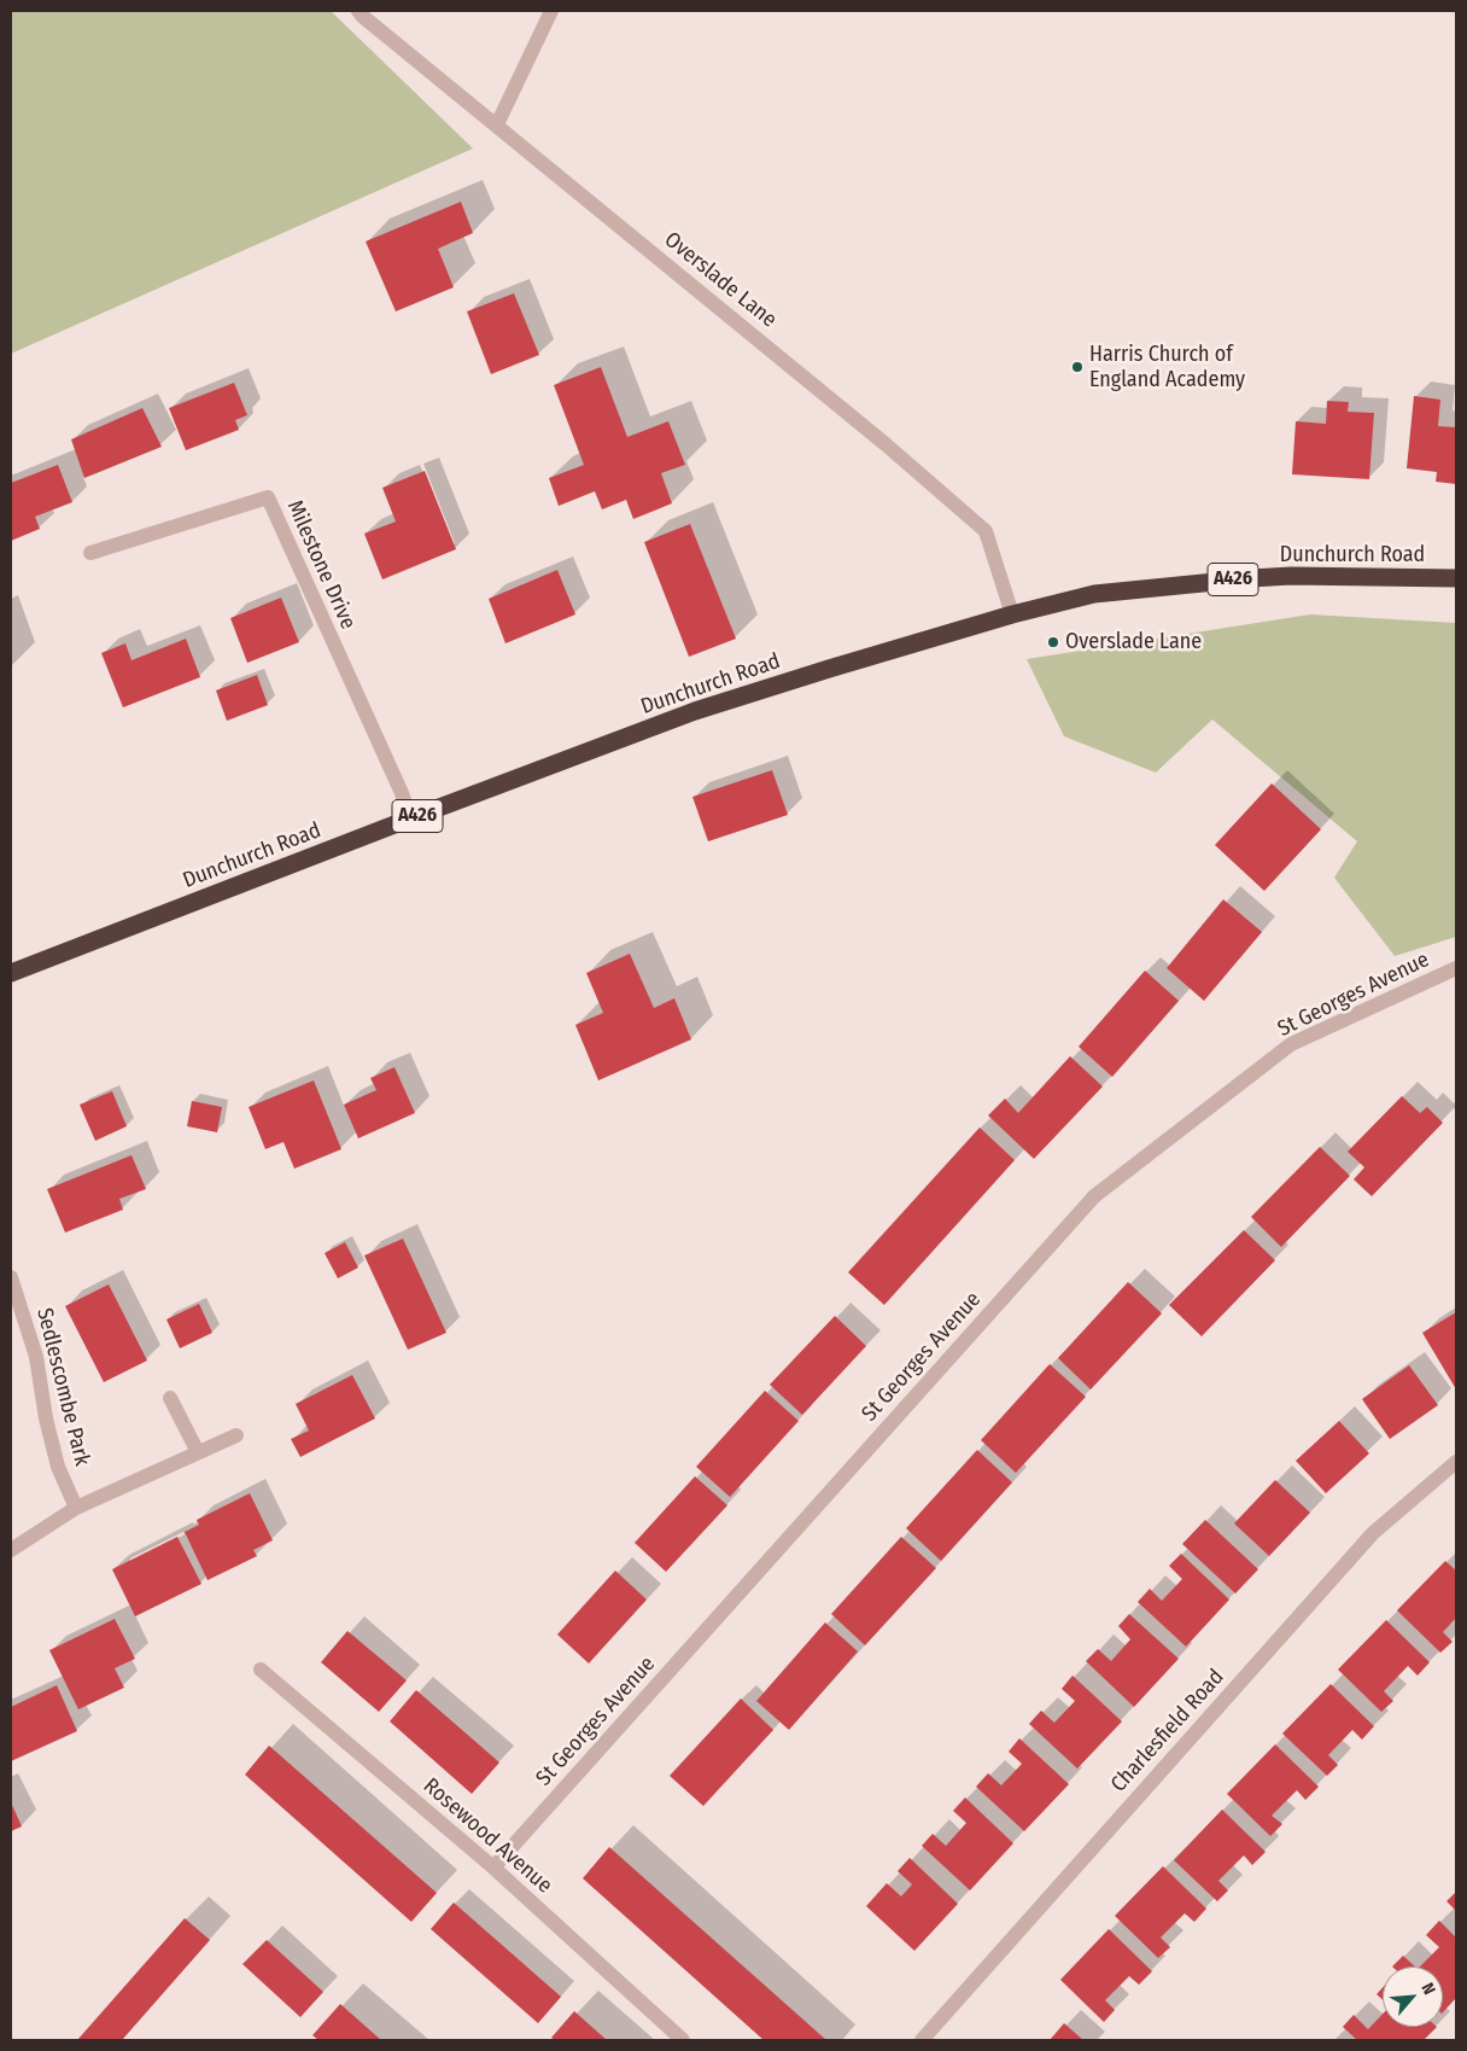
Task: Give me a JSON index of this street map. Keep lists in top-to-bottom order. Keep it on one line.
{"streets":{"highway":["Dunchurch Road","A426"],"street":["Overslade Lane","Milestone Drive","St Georges Avenue","Sedlescombe Park","Charlesfield Road","Rosewood Avenue"]},"crossings":[["Overslade Lane","Dunchurch Road"],["Dunchurch Road","Milestone Drive"],["St Georges Avenue","Rosewood Avenue"]],"places":["Harris Church of England Academy","Overslade Lane"],"north":"top right"}
